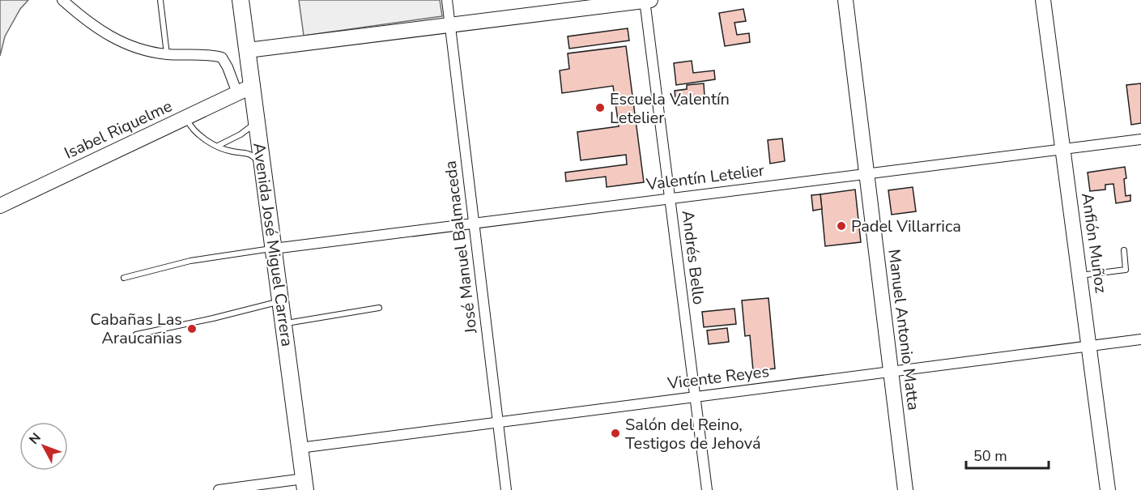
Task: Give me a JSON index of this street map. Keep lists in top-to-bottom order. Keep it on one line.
{"streets":{"main road":["Avenida José Miguel Carrera"],"street":["Isabel Riquelme","Valentín Letelier","Anfión Muñoz","José Manuel Balmaceda","Andrés Bello","Manuel Antonio Matta","Vicente Reyes"]},"crossings":[["Isabel Riquelme","Avenida José Miguel Carrera"],["Valentín Letelier","Anfión Muñoz"],["Valentín Letelier","Avenida José Miguel Carrera"],["Valentín Letelier","José Manuel Balmaceda"],["Valentín Letelier","Andrés Bello"],["Valentín Letelier","Manuel Antonio Matta"],["Anfión Muñoz","Vicente Reyes"],["Avenida José Miguel Carrera","Vicente Reyes"],["José Manuel Balmaceda","Vicente Reyes"],["Andrés Bello","Vicente Reyes"],["Manuel Antonio Matta","Vicente Reyes"]],"places":["Escuela Valentín Letelier","Padel Villarrica","Cabañas Las Araucanias","Salón del Reino, Testigos de Jehová"],"scale_bar":"50 m","north":"top left"}
